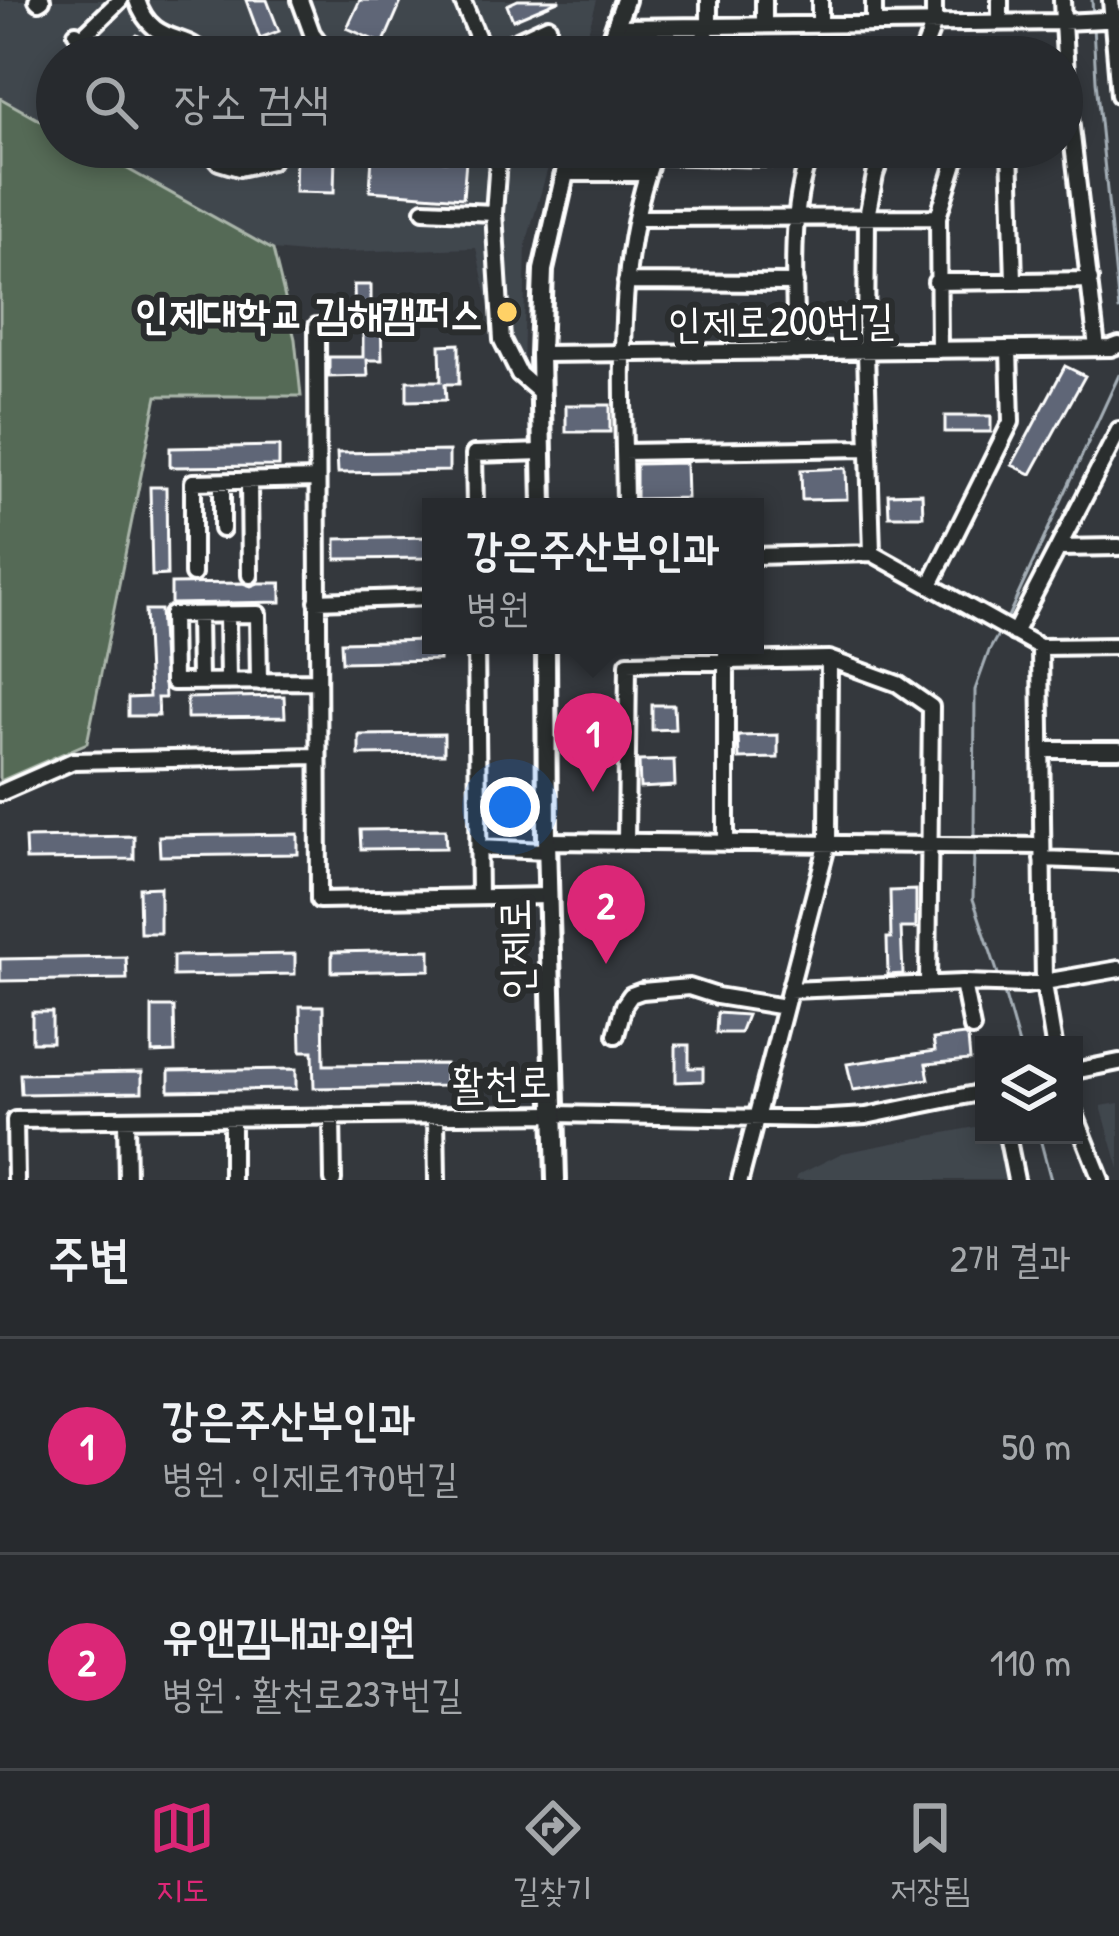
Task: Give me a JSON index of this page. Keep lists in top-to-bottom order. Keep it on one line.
{"streets":{"main road":["인제로"],"street":["인제로200번길","활천로"]},"crossings":[["인제로","활천로"]],"places":["인제대학교 김해캠퍼스"],"page":{"search":"장소 검색","popup":["강은주산부인과","병원"],"pins":["1","2"],"heading":["주변","2개 결과"],"list":[{"mark":"1","name":"강은주산부인과","note":"병원 · 인제로170번길","value":"50 m"},{"mark":"2","name":"유앤김내과의원","note":"병원 · 활천로237번길","value":"110 m"}],"nav":["지도","길찾기","저장됨"]}}
